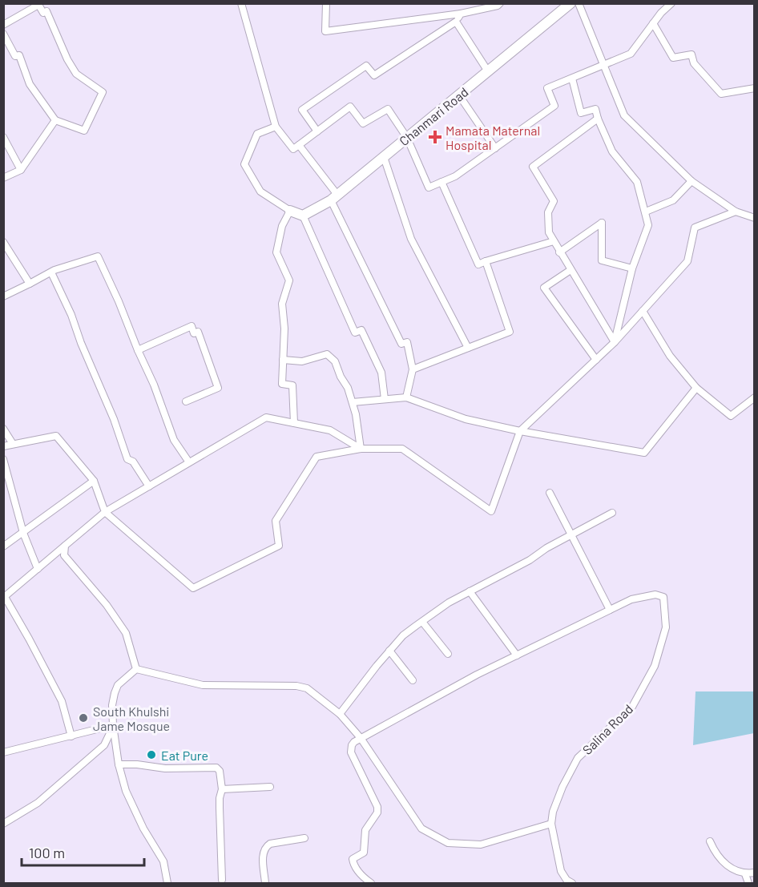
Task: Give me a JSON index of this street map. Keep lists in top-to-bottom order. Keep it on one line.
{"streets":{"street":["Chanmari Road","Salina Road"]},"places":{"health":["Mamata Maternal Hospital"],"other":["South Khulshi Jame Mosque","Eat Pure"]},"scale_bar":"100 m"}
